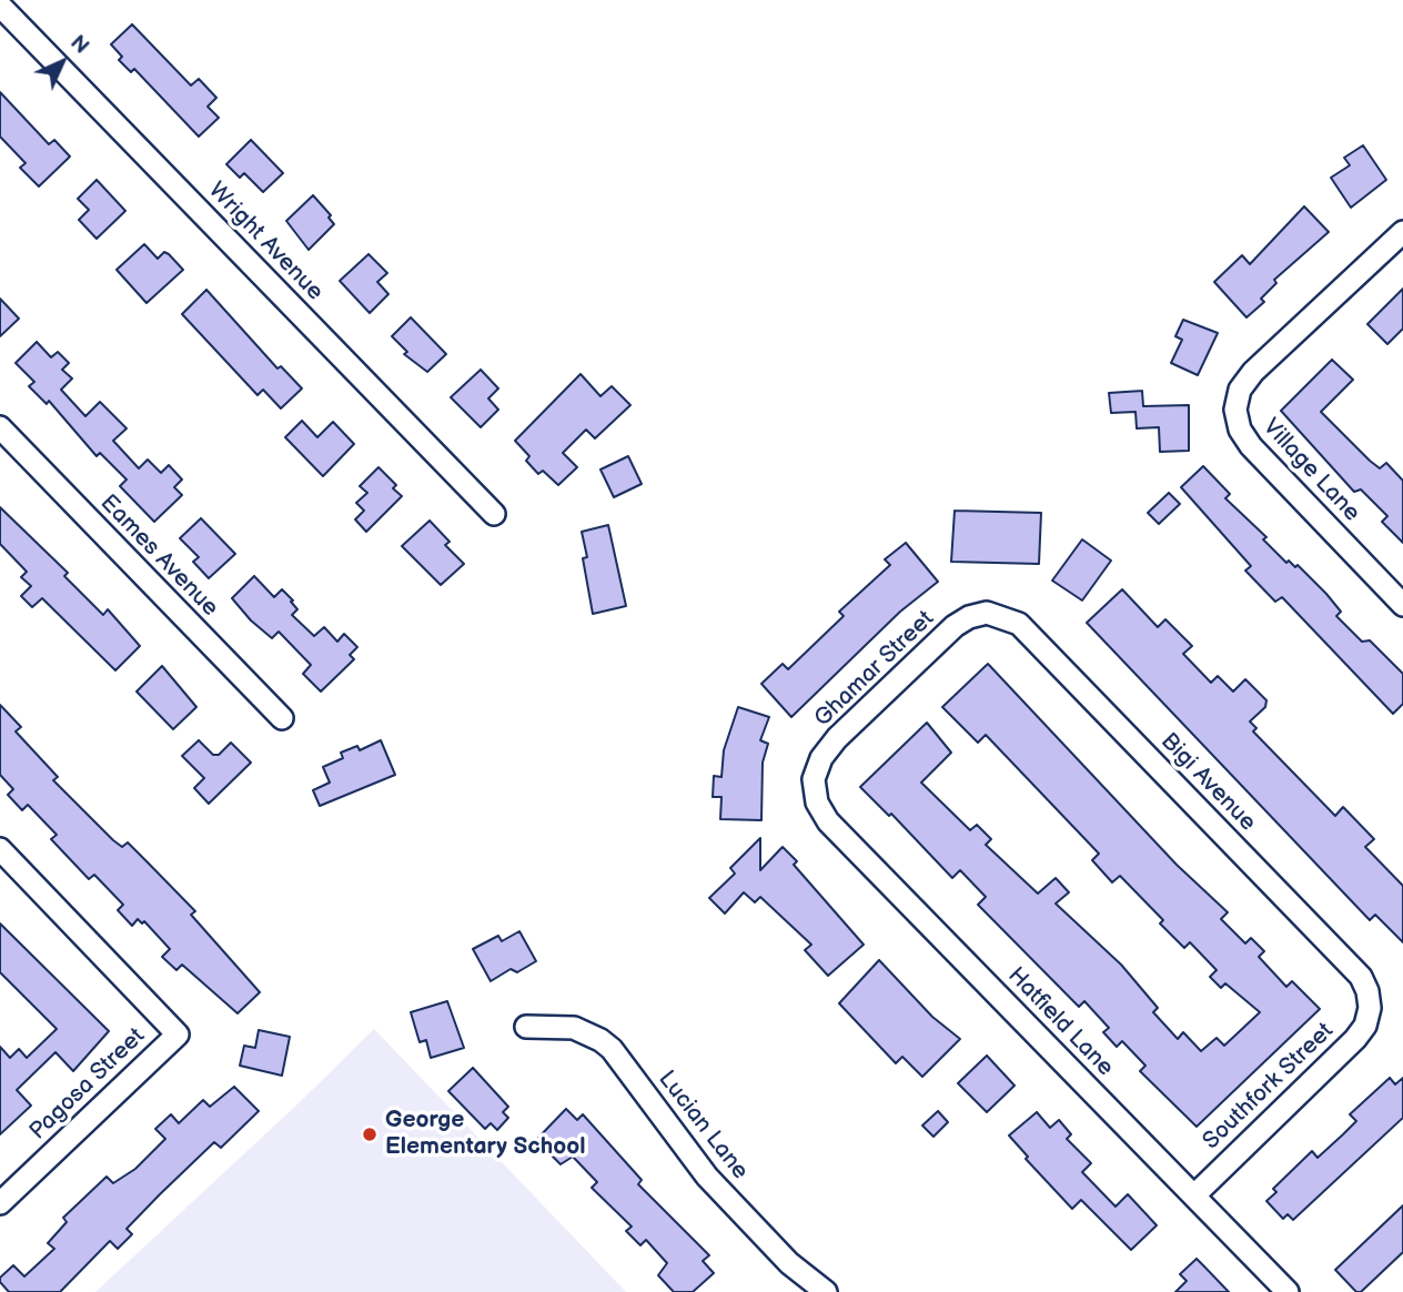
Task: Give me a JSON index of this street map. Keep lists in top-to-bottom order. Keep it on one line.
{"streets":{"street":["Wright Avenue","Village Lane","Eames Avenue","Ghamar Street","Bigi Avenue","Hatfield Lane","Pagosa Street","Southfork Street","Lucian Lane"]},"crossings":[["Ghamar Street","Bigi Avenue"],["Ghamar Street","Hatfield Lane"],["Bigi Avenue","Southfork Street"],["Hatfield Lane","Southfork Street"]],"places":["George Elementary School"],"north":"top right"}
